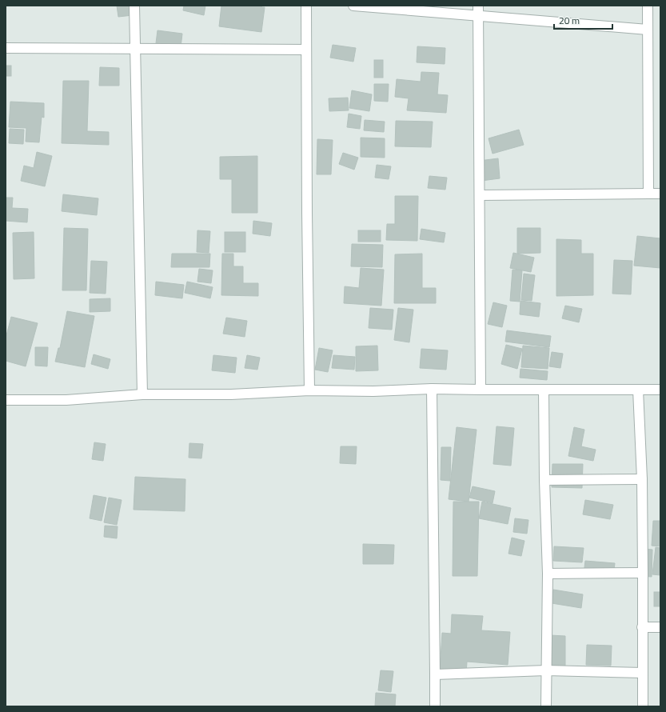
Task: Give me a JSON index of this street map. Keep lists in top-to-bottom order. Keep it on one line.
{"scale_bar":"20 m"}
